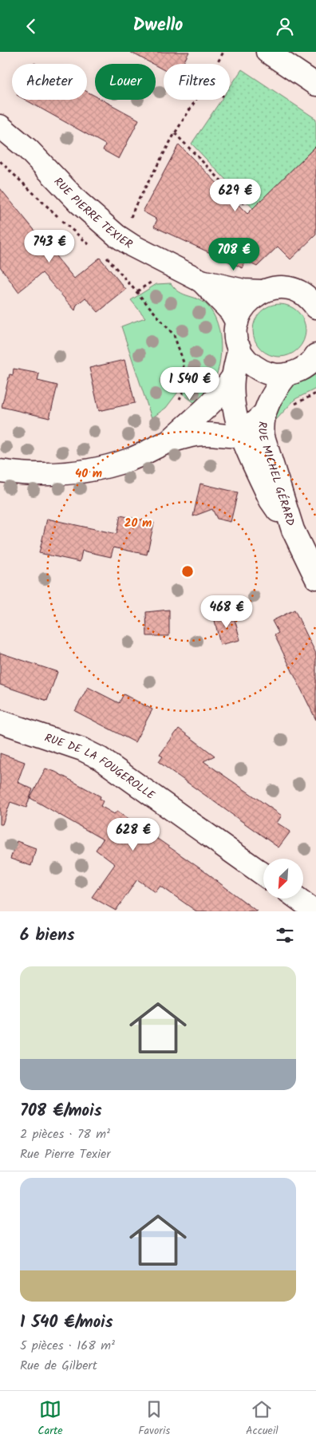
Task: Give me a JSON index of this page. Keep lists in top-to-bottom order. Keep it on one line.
{"streets":{"street":["RUE PIERRE TEXIER","RUE MICHEL GÉRARD","RUE DE LA FOUGEROLLE"]},"north":"bottom left","page":{"header":"Dwello","chip":["Acheter","Louer","Filtres"],"price":["629 €","743 €","708 €","1 540 €","468 €","628 €"],"heading":"6 biens","list":[{"name":"708 €/mois","note":"2 pièces · 78 m² · Rue Pierre Texier"},{"name":"1 540 €/mois","note":"5 pièces · 168 m² · Rue de Gilbert"}],"tabs":["Carte","Favoris","Accueil"]},"rings":["40 m","20 m"]}
